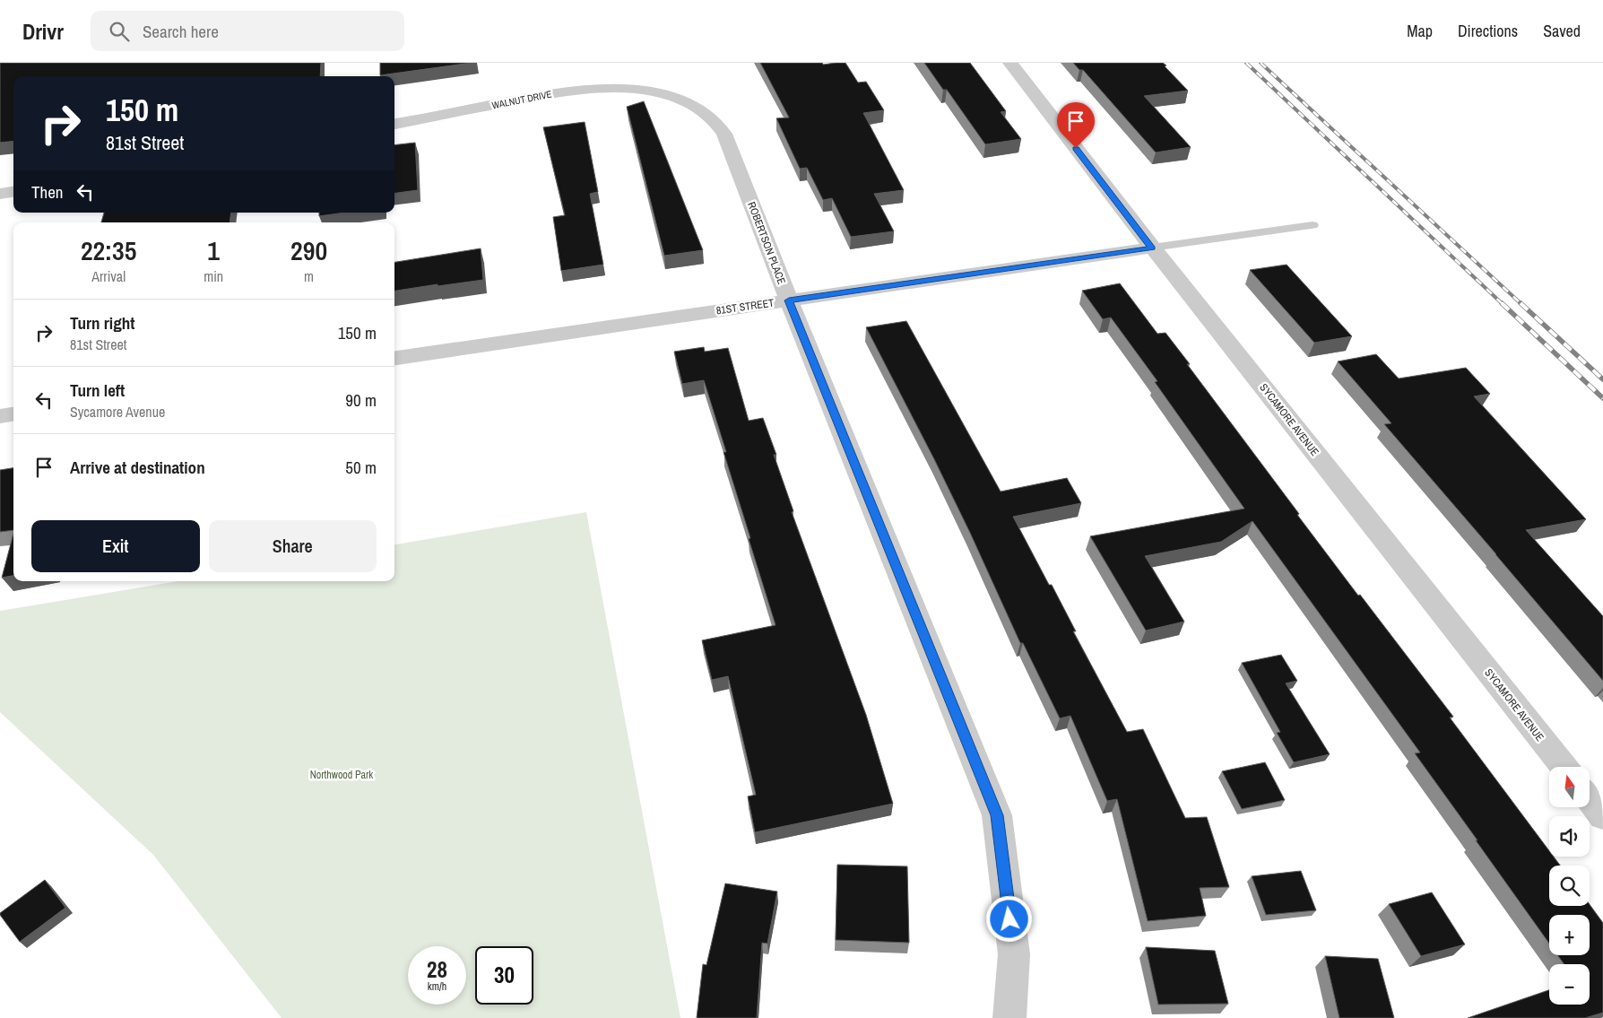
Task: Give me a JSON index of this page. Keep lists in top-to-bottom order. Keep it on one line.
{"streets":{"street":["WALNUT DRIVE","ROBERTSON PLACE","81ST STREET","SYCAMORE AVENUE"]},"crossings":[["WALNUT DRIVE","ROBERTSON PLACE"],["ROBERTSON PLACE","81ST STREET"],["81ST STREET","SYCAMORE AVENUE"]],"parks":["Northwood Park"],"north":"top","page":{"header":"Drivr","search":"Search here","nav":["Map","Directions","Saved"],"turn":["150 m","81st Street"],"then":"Then","eta":["22:35","Arrival","1","min","290","m"],"list":[{"name":"Turn right","note":"81st Street","value":"150 m"},{"name":"Turn left","note":"Sycamore Avenue","value":"90 m"},{"name":"Arrive at destination","value":"50 m"}],"buttons":["Exit","Share"],"map_buttons":["+","−"],"speed":"28 km/h","limit":"30"}}
